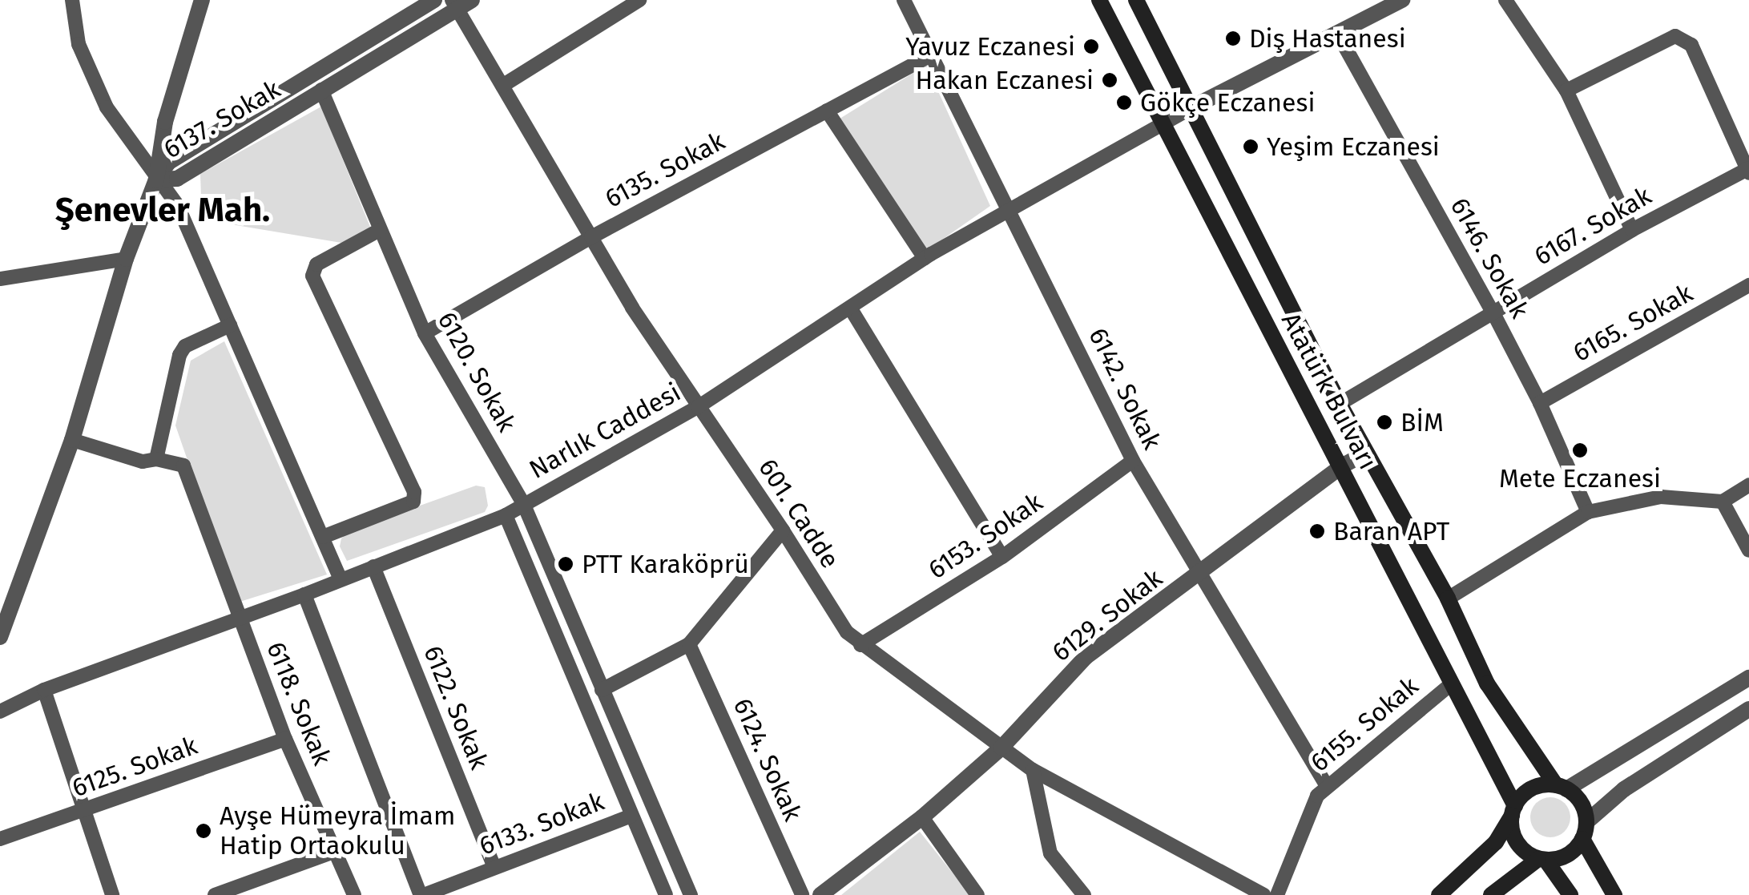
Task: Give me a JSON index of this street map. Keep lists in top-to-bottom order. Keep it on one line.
{"streets":{"main road":["Atatürk Bulvarı"],"street":["6137. Sokak","6135. Sokak","6167. Sokak","6146. Sokak","6165. Sokak","6120. Sokak","6142. Sokak","Narlık Caddesi","601. Cadde","6153. Sokak","6129. Sokak","6118. Sokak","6122. Sokak","6155. Sokak","6124. Sokak","6125. Sokak","6133. Sokak"]},"crossings":[["6137. Sokak","6120. Sokak"],["6137. Sokak","601. Cadde"],["6135. Sokak","6120. Sokak"],["6135. Sokak","6142. Sokak"],["6135. Sokak","601. Cadde"],["6167. Sokak","6146. Sokak"],["6167. Sokak","Atatürk Bulvarı"],["6146. Sokak","6165. Sokak"],["6120. Sokak","Narlık Caddesi"],["6142. Sokak","Narlık Caddesi"],["6142. Sokak","6153. Sokak"],["6142. Sokak","6129. Sokak"],["6142. Sokak","6155. Sokak"],["Atatürk Bulvarı","Narlık Caddesi"],["Atatürk Bulvarı","6129. Sokak"],["Atatürk Bulvarı","6155. Sokak"],["Narlık Caddesi","601. Cadde"],["Narlık Caddesi","6118. Sokak"],["Narlık Caddesi","6122. Sokak"],["601. Cadde","6153. Sokak"],["601. Cadde","6129. Sokak"],["6118. Sokak","6125. Sokak"],["6122. Sokak","6133. Sokak"]],"districts":["Şenevler Mah."],"places":["Diş Hastanesi","Yavuz Eczanesi","Hakan Eczanesi","Gökçe Eczanesi","Yeşim Eczanesi","BİM","Mete Eczanesi","Baran APT","PTT Karaköprü","Ayşe Hümeyra İmam Hatip Ortaokulu"]}
